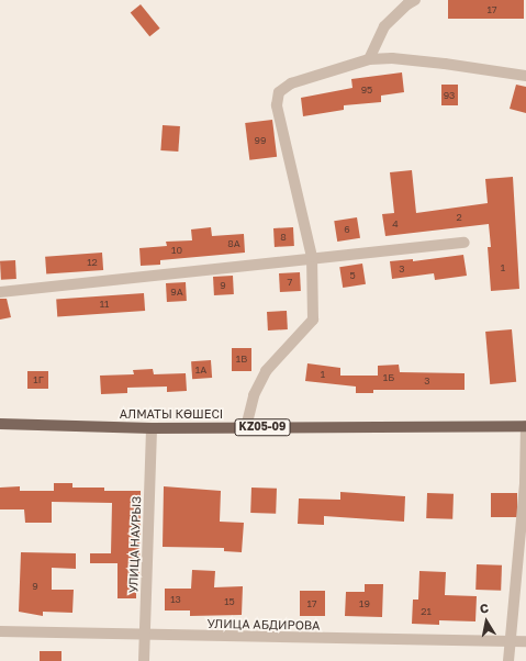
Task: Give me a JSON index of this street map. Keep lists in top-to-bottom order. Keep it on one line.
{"streets":{"main road":["АЛМАТЫ КӨШЕСІ","KZ05-09"],"street":["УЛИЦА НАУРЫЗ","УЛИЦА АБДИРОВА"]},"crossings":[["АЛМАТЫ КӨШЕСІ","УЛИЦА НАУРЫЗ"],["УЛИЦА НАУРЫЗ","УЛИЦА АБДИРОВА"]],"house_numbers":["17","95","93","99","2","4","6","8","8А","10","12","1","3","5","7","9","9А","11","1В","1А","1","1Б","1Г","3","9","13","15","17","19","21"],"north":"top"}
